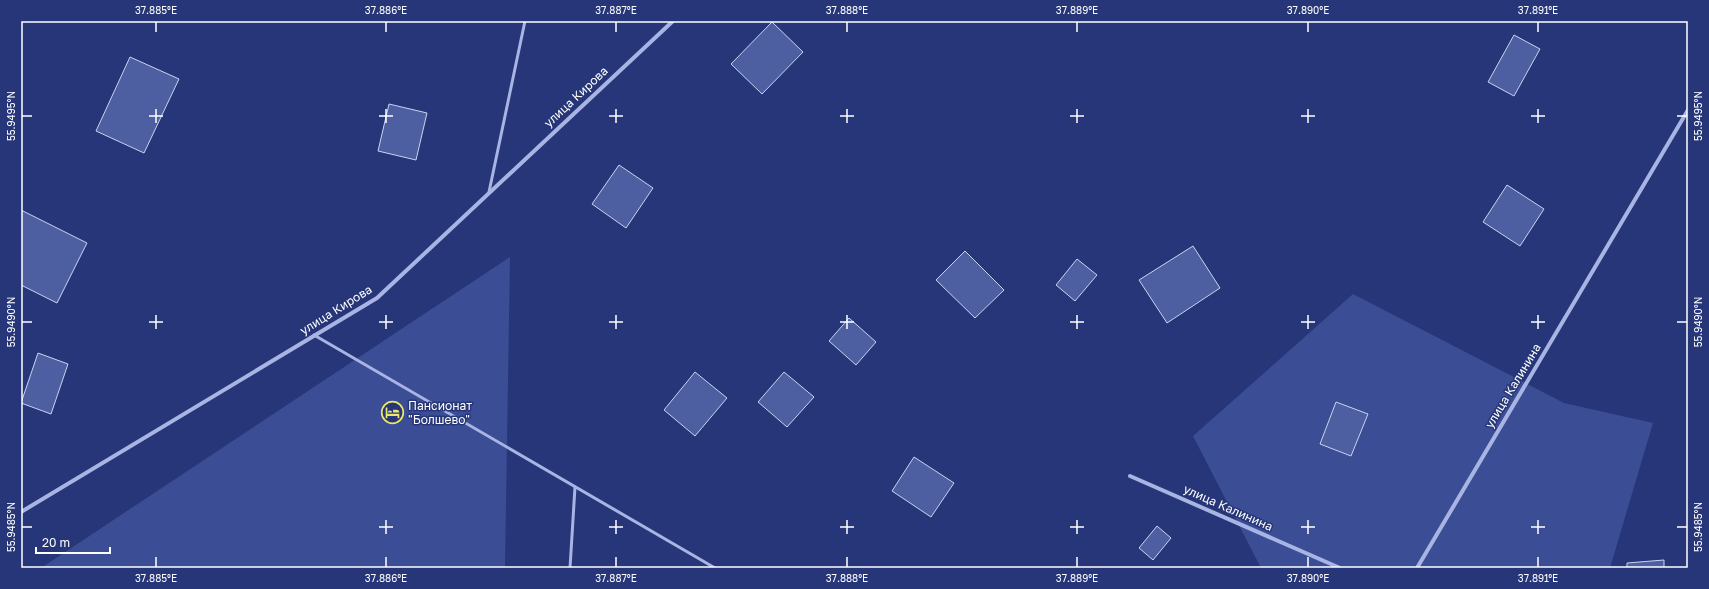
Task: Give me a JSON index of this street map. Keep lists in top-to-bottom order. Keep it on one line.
{"streets":{"street":["улица Кирова","улица Калинина"]},"places":{"hotel":["Пансионат \"Болшево\""]},"scale_bar":"20 m","coordinates":["37.885°E","37.886°E","37.887°E","37.888°E","37.889°E","37.890°E","37.891°E","55.9495°N","55.9490°N","55.9485°N"]}
